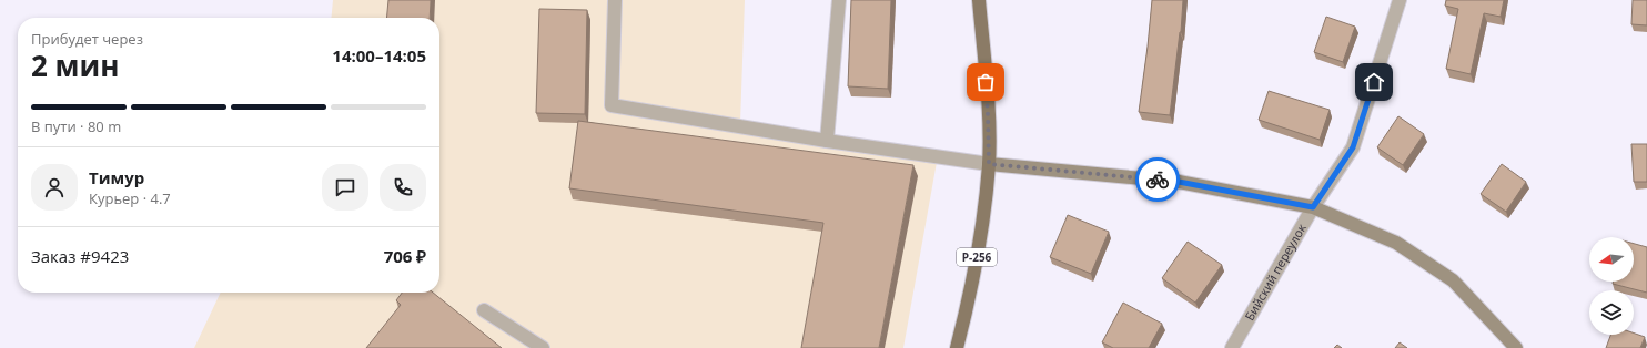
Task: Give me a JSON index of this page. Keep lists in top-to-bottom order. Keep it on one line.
{"streets":{"main road":["Р-256"],"street":["Бийский переулок"]},"north":"left","page":{"heading":["2 мин","Прибудет через","14:00–14:05"],"panel":["Тимур","Курьер · 4.7","Заказ #9423","706 ₽"],"bar":"В пути · 80 m"}}
